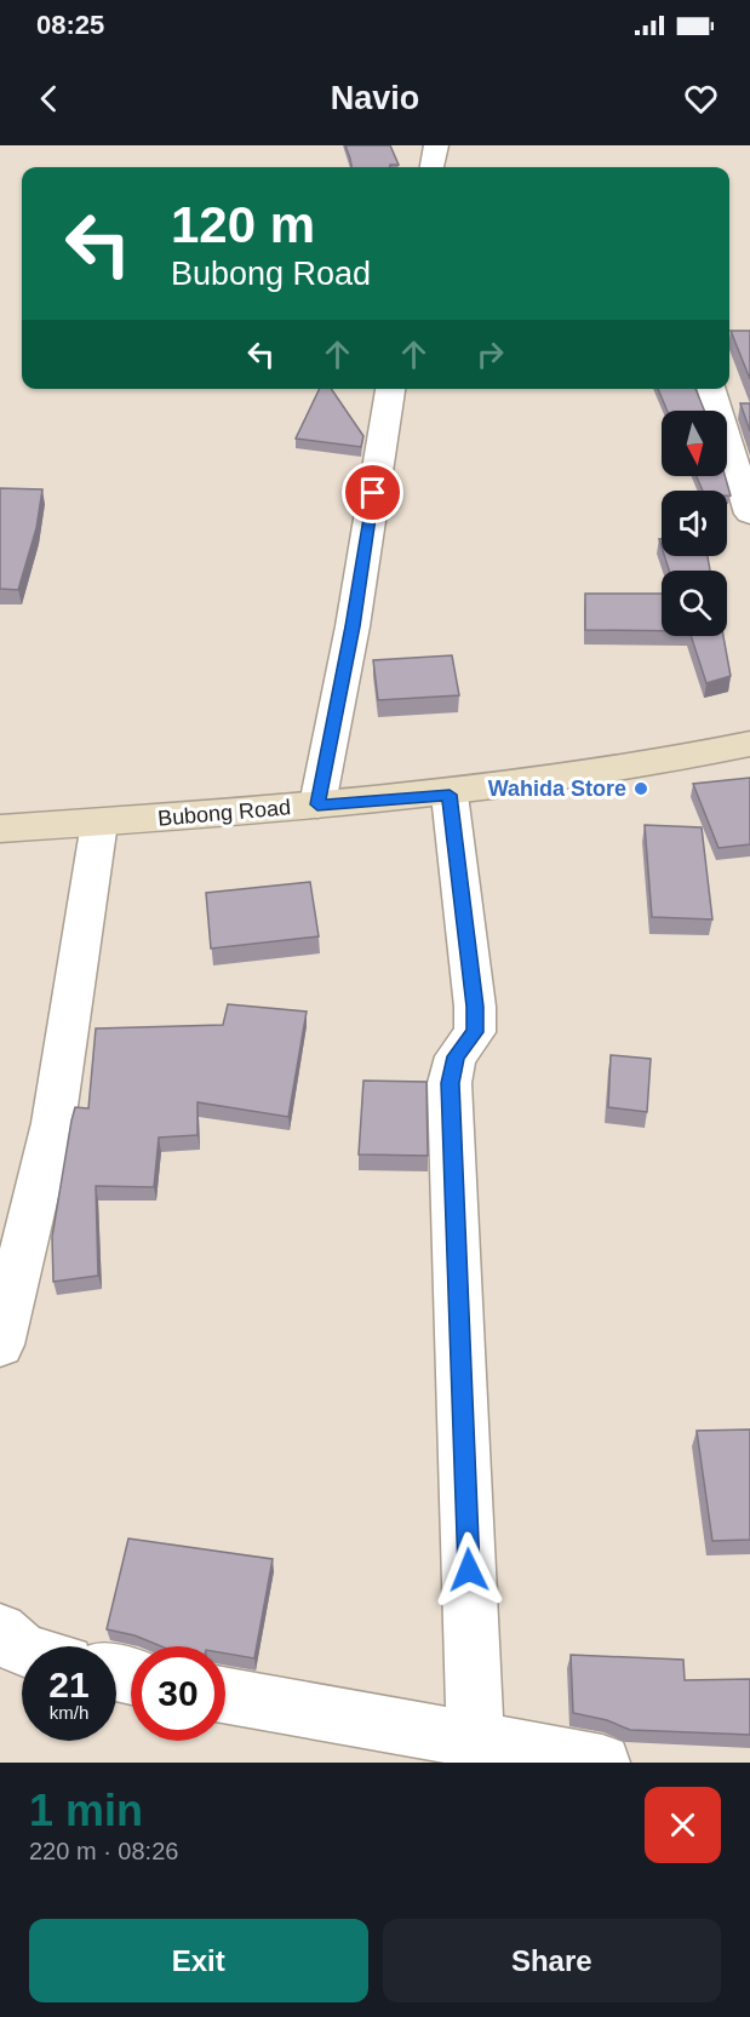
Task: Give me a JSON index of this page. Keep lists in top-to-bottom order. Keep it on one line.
{"streets":{"main road":["Bubong Road"]},"places":["Wahida Store"],"north":"bottom","page":{"status":"08:25","header":"Navio","turn":["120 m","Bubong Road"],"speed":"21 km/h","limit":"30","heading":["1 min","220 m · 08:26"],"buttons":["Exit","Share"]}}
